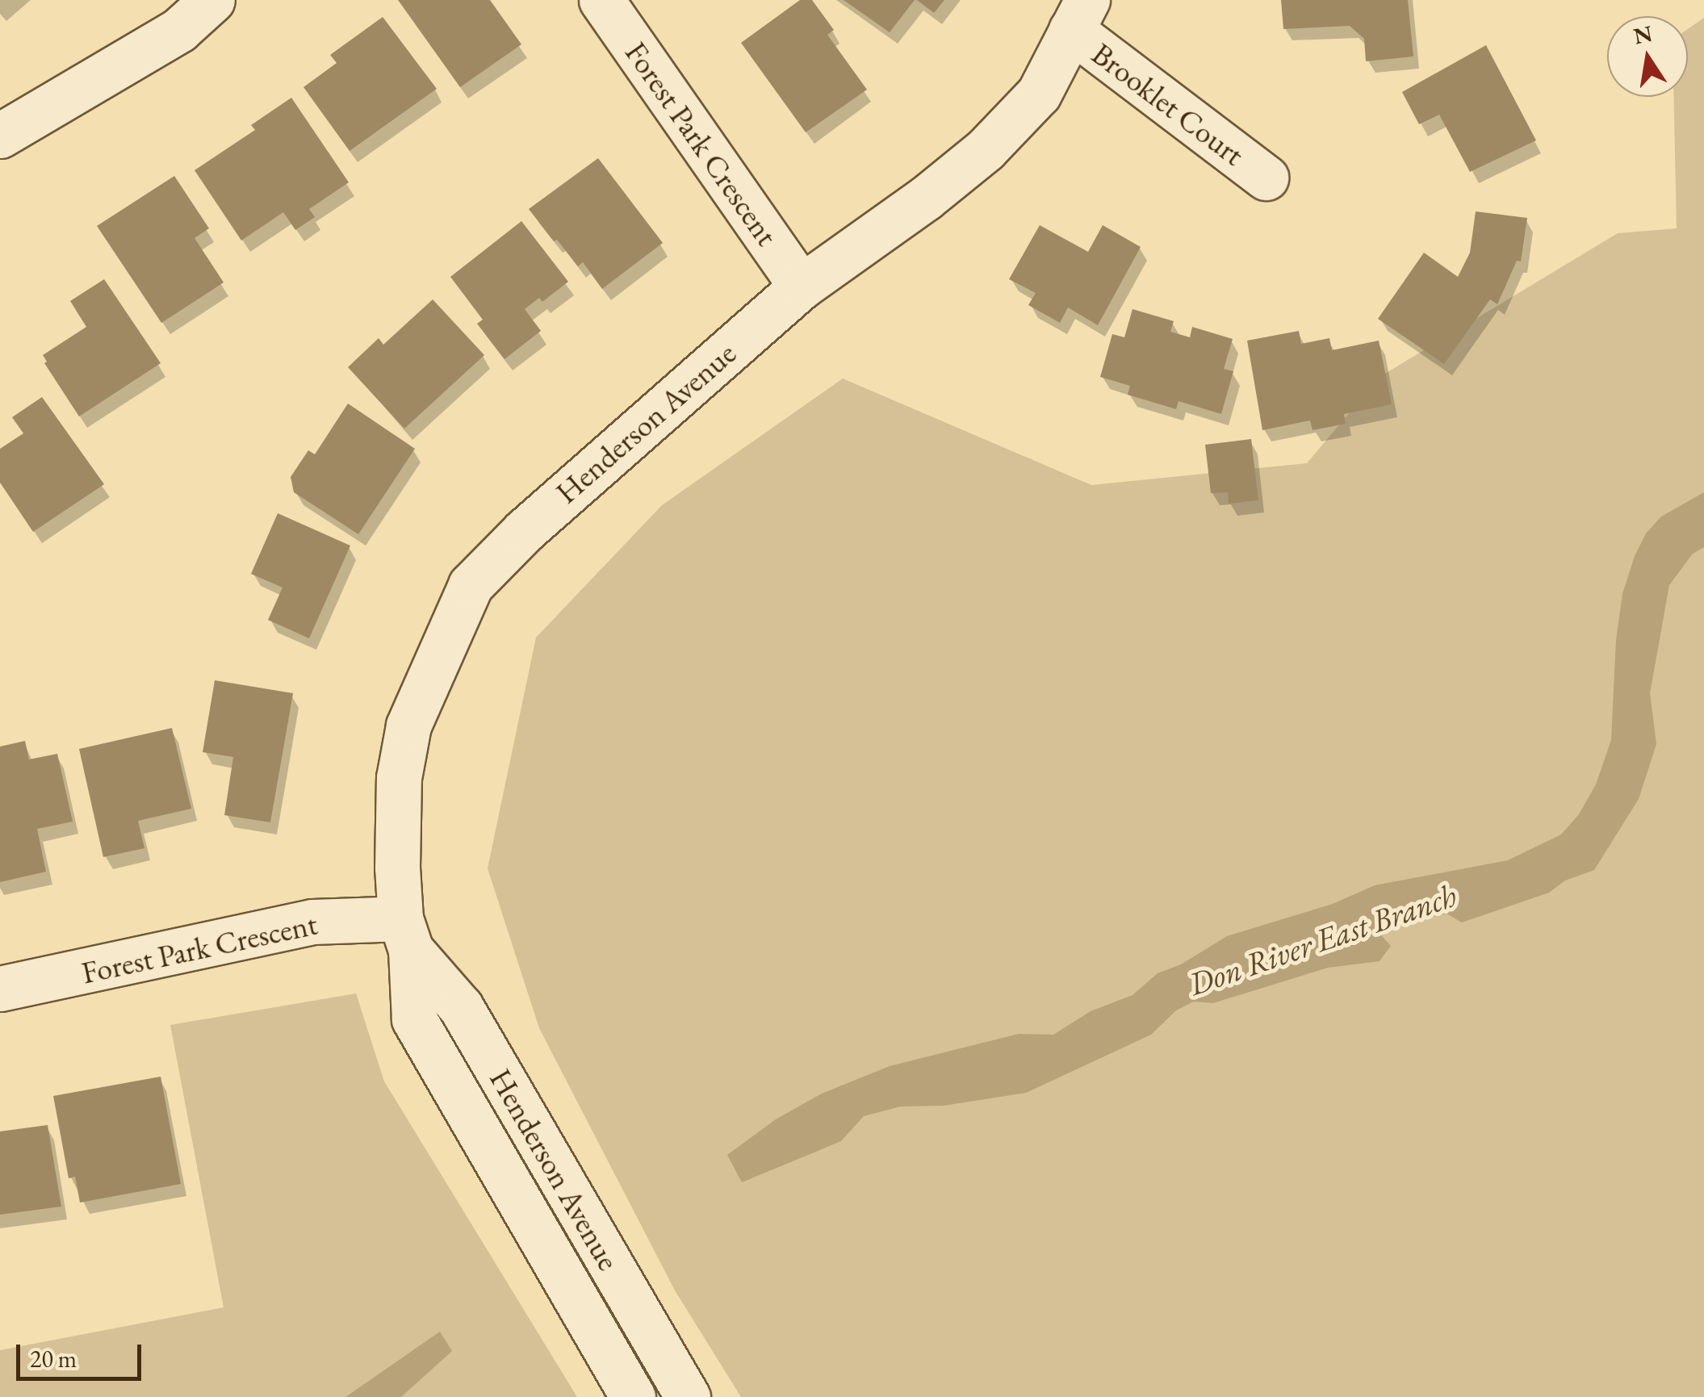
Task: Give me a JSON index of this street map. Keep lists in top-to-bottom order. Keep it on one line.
{"streets":{"street":["Brooklet Court","Forest Park Crescent","Henderson Avenue"]},"crossings":[["Brooklet Court","Henderson Avenue"],["Forest Park Crescent","Henderson Avenue"]],"water":["Don River East Branch"],"scale_bar":"20 m","north":"top"}
